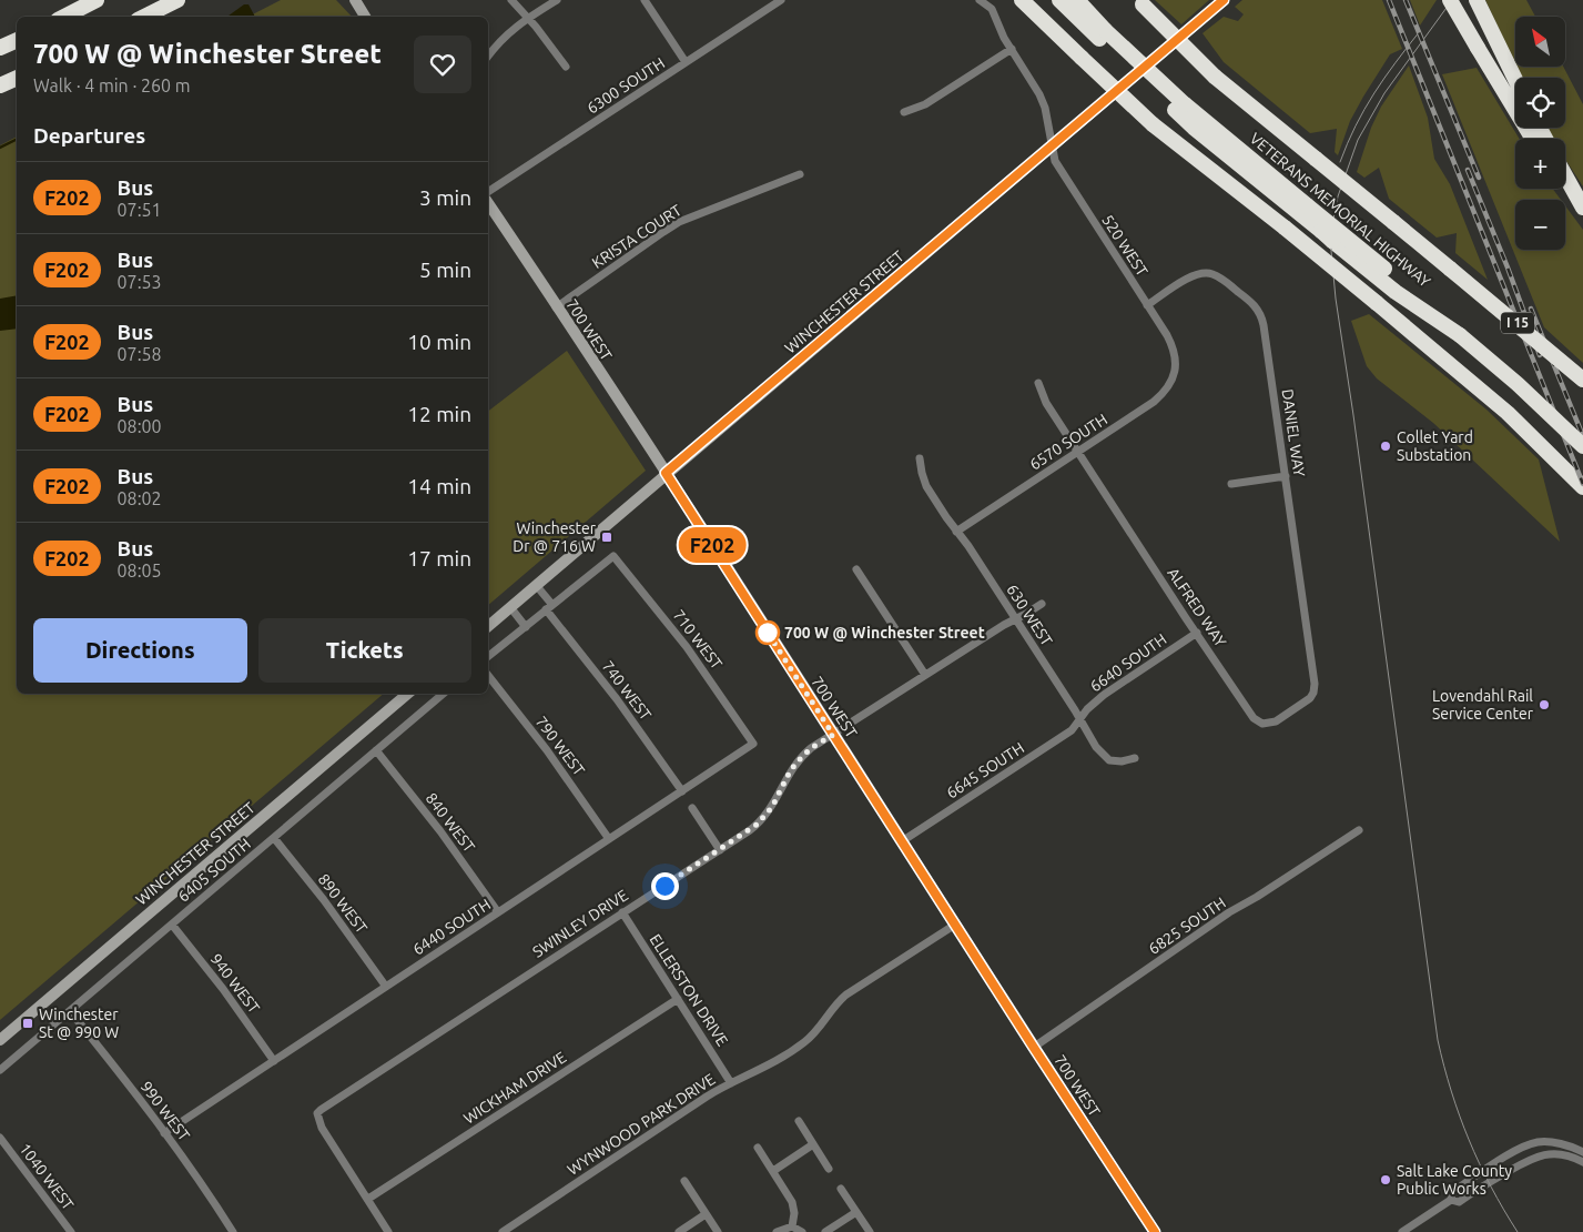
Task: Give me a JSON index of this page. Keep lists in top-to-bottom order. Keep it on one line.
{"streets":{"highway":["VETERANS MEMORIAL HIGHWAY","I 15"],"main road":["WINCHESTER STREET","700 WEST"],"street":["6300 SOUTH","KRISTA COURT","520 WEST","DANIEL WAY","6570 SOUTH","ALFRED WAY","630 WEST","710 WEST","6640 SOUTH","740 WEST","790 WEST","6645 SOUTH","840 WEST","6405 SOUTH","890 WEST","SWINLEY DRIVE","6825 SOUTH","6440 SOUTH","940 WEST","ELLERSTON DRIVE","WICKHAM DRIVE","990 WEST","WYNWOOD PARK DRIVE","1040 WEST"]},"crossings":[["KRISTA COURT","700 WEST"],["520 WEST","WINCHESTER STREET"],["520 WEST","DANIEL WAY"],["520 WEST","6570 SOUTH"],["WINCHESTER STREET","700 WEST"],["WINCHESTER STREET","740 WEST"],["700 WEST","6645 SOUTH"],["700 WEST","SWINLEY DRIVE"],["700 WEST","6825 SOUTH"],["700 WEST","WYNWOOD PARK DRIVE"],["DANIEL WAY","ALFRED WAY"],["6570 SOUTH","ALFRED WAY"],["6570 SOUTH","630 WEST"],["ALFRED WAY","6640 SOUTH"],["630 WEST","6640 SOUTH"],["630 WEST","6645 SOUTH"],["630 WEST","SWINLEY DRIVE"],["710 WEST","740 WEST"],["710 WEST","6440 SOUTH"],["6640 SOUTH","6645 SOUTH"],["740 WEST","6440 SOUTH"],["790 WEST","6440 SOUTH"],["840 WEST","6405 SOUTH"],["840 WEST","6440 SOUTH"],["6405 SOUTH","890 WEST"],["6405 SOUTH","940 WEST"],["6405 SOUTH","990 WEST"],["890 WEST","6440 SOUTH"],["SWINLEY DRIVE","ELLERSTON DRIVE"],["SWINLEY DRIVE","WICKHAM DRIVE"],["6440 SOUTH","940 WEST"],["6440 SOUTH","990 WEST"],["ELLERSTON DRIVE","WICKHAM DRIVE"],["ELLERSTON DRIVE","WYNWOOD PARK DRIVE"]],"places":{"other":["Collet Yard Substation","700 W @ Winchester Street","Lovendahl Rail Service Center","Salt Lake County Public Works"],"transit":["Winchester Dr @ 716 W","Winchester St @ 990 W"]},"lines":["bus line F202"],"north":"top left","page":{"on_map":"F202","map_buttons":["+","−"],"heading":[["700 W @ Winchester Street","Walk · 4 min · 260 m"],"Departures"],"list":[{"mark":"F202","name":"Bus","note":"07:51","value":"3 min"},{"mark":"F202","name":"Bus","note":"07:53","value":"5 min"},{"mark":"F202","name":"Bus","note":"07:58","value":"10 min"},{"mark":"F202","name":"Bus","note":"08:00","value":"12 min"},{"mark":"F202","name":"Bus","note":"08:02","value":"14 min"},{"mark":"F202","name":"Bus","note":"08:05","value":"17 min"}],"buttons":["Directions","Tickets"]}}
